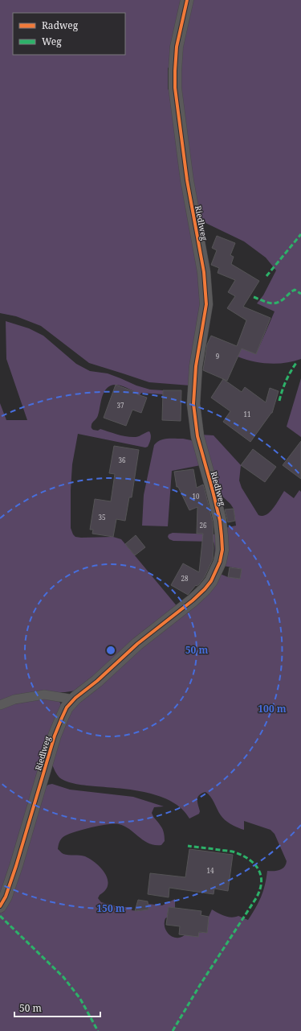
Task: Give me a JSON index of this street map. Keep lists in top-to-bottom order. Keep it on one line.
{"streets":{"street":["Riedlweg"]},"house_numbers":["9","37","11","36","10","35","26","28","14"],"legend":["Radweg","Weg"],"scale_bar":"50 m","rings":["50 m","100 m","150 m"]}
